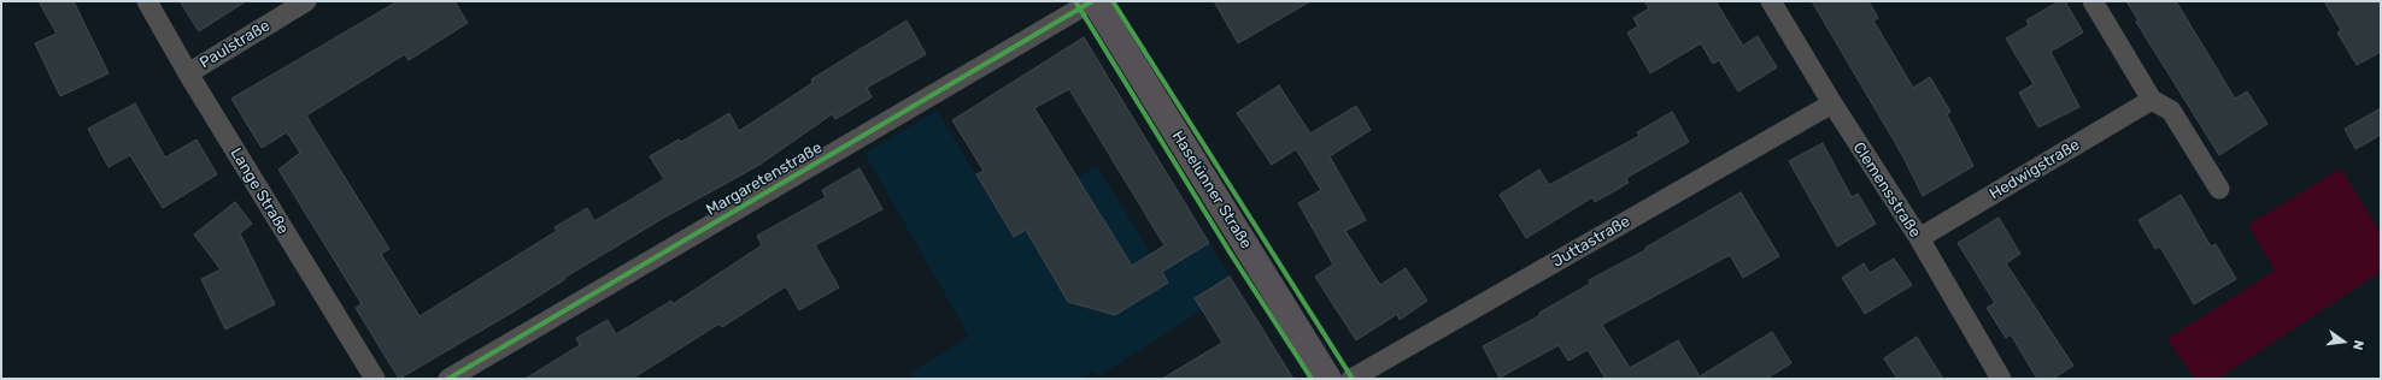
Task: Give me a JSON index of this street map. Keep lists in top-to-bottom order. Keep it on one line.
{"streets":{"street":["Paulstraße","Hedwigstraße","Margaretenstraße","Haselünner Straße","Clemensstraße","Lange Straße","Juttastraße"]},"crossings":[["Paulstraße","Lange Straße"],["Hedwigstraße","Clemensstraße"],["Margaretenstraße","Haselünner Straße"],["Clemensstraße","Juttastraße"]],"north":"right"}
